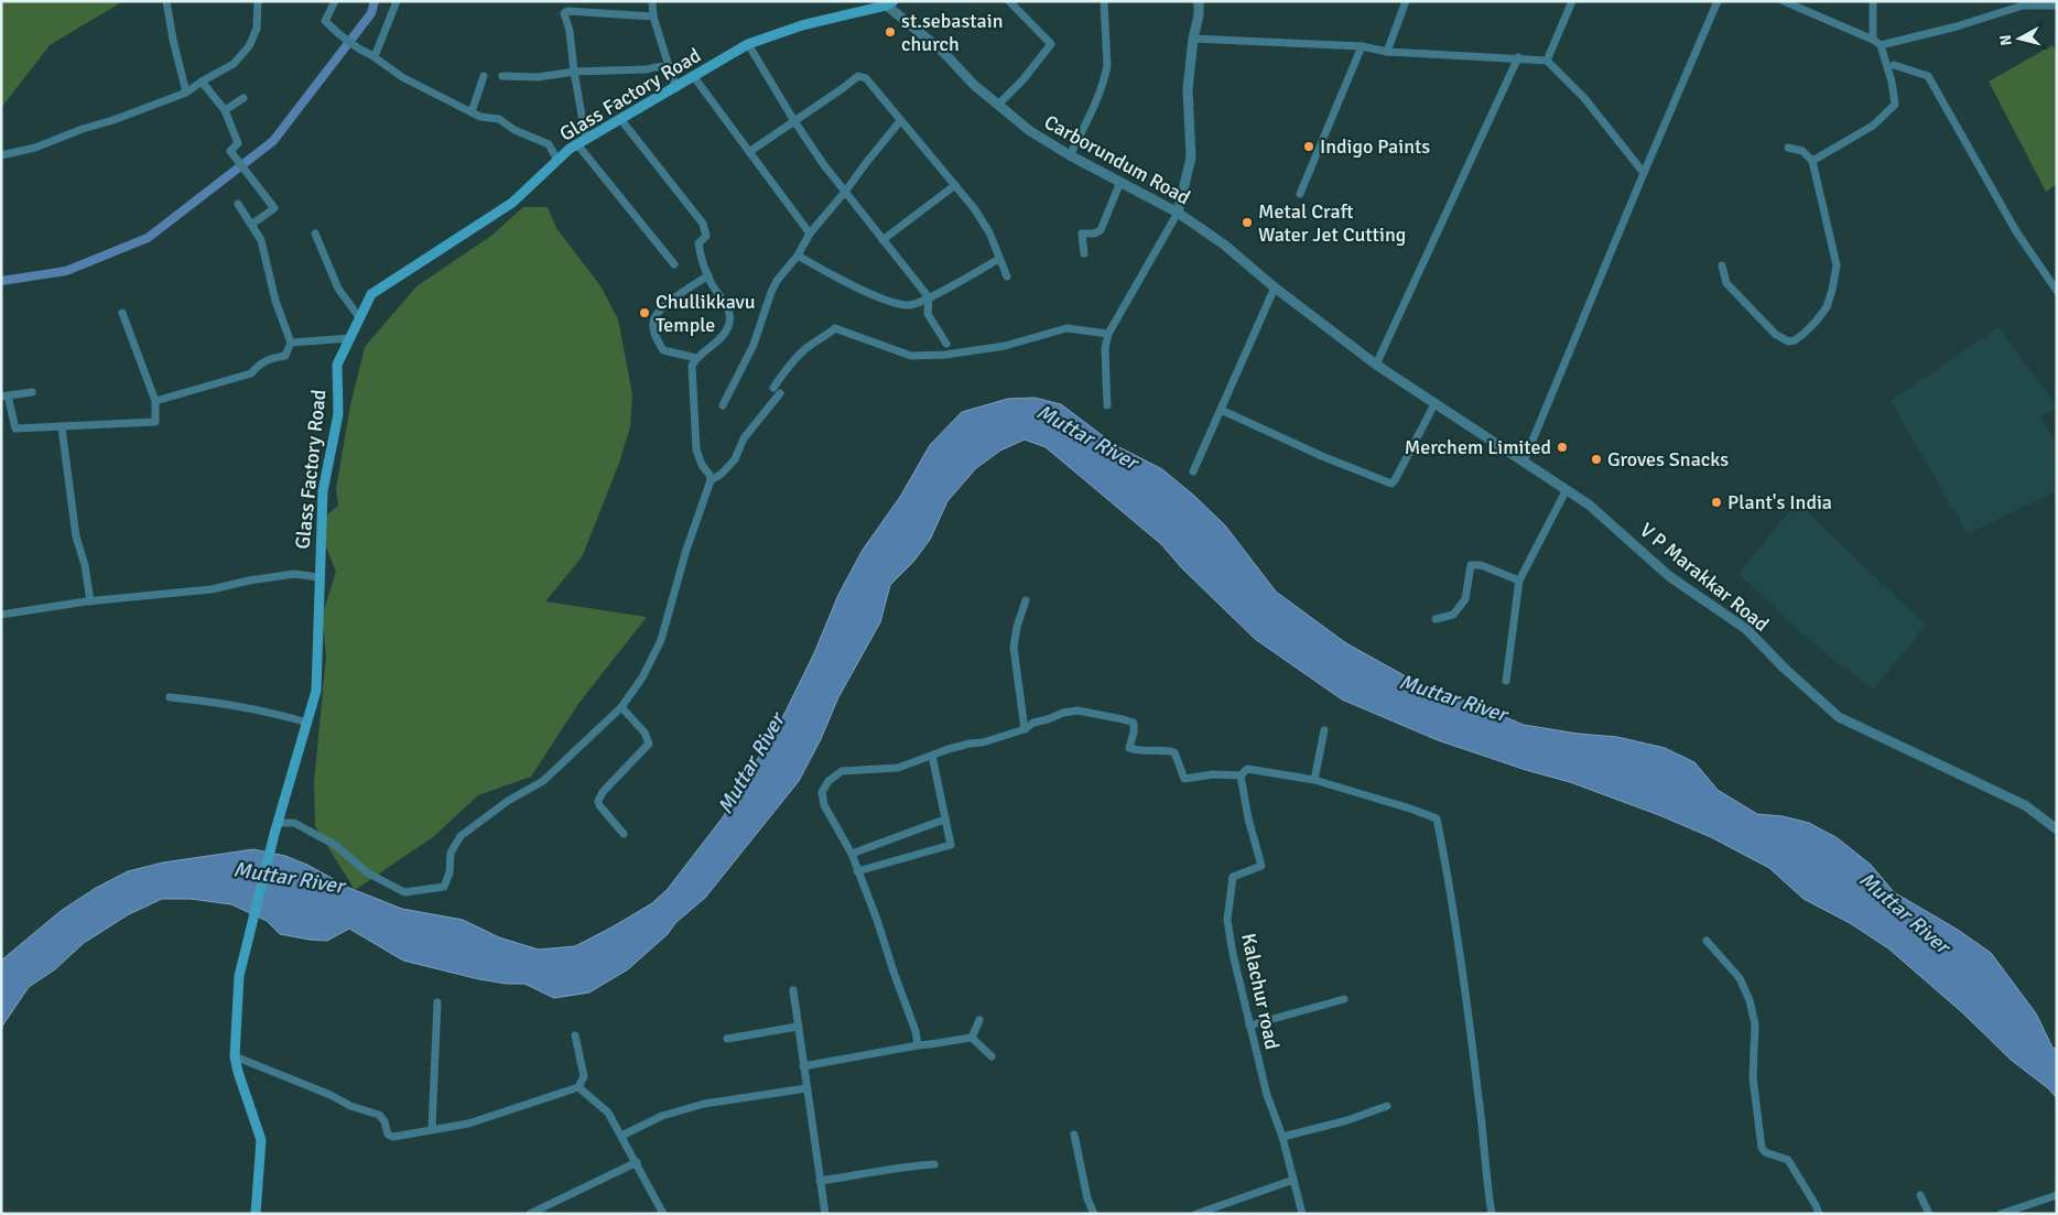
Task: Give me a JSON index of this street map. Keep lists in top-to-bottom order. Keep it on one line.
{"streets":{"main road":["Glass Factory Road"],"street":["Carborundum Road","V P Marakkar Road","Kalachur road"]},"crossings":[["Glass Factory Road","Carborundum Road"],["Carborundum Road","V P Marakkar Road"]],"water":["Muttar River"],"places":["st.sebastain church","Indigo Paints","Metal Craft Water Jet Cutting","Chullikkavu Temple","Merchem Limited","Groves Snacks","Plant's India"],"north":"left"}
